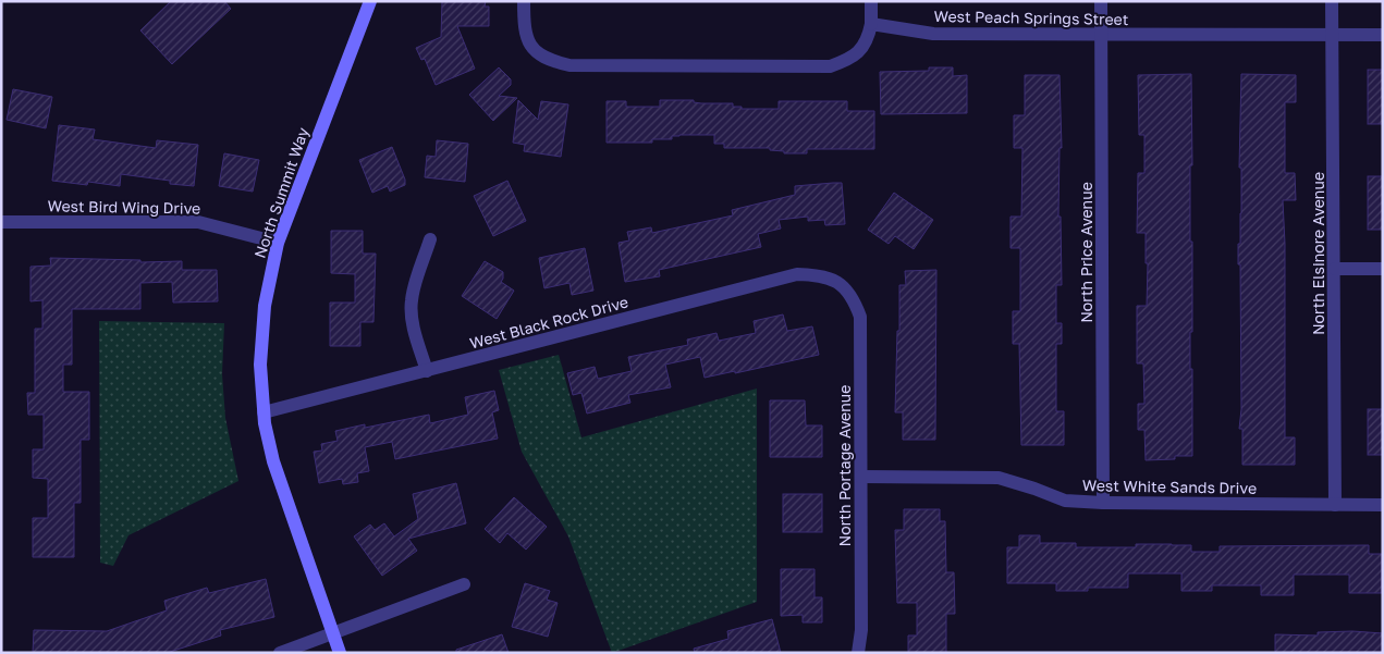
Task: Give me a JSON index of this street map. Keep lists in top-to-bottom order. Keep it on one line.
{"streets":{"street":["West Peach Springs Street","North Summit Way","West Bird Wing Drive","North Price Avenue","North Elsinore Avenue","West Black Rock Drive","North Portage Avenue","West White Sands Drive"]},"crossings":[["West Peach Springs Street","North Price Avenue"],["West Peach Springs Street","North Elsinore Avenue"],["North Summit Way","West Bird Wing Drive"],["North Summit Way","West Black Rock Drive"],["North Price Avenue","West White Sands Drive"],["North Elsinore Avenue","West White Sands Drive"],["West Black Rock Drive","North Portage Avenue"],["North Portage Avenue","West White Sands Drive"]]}
